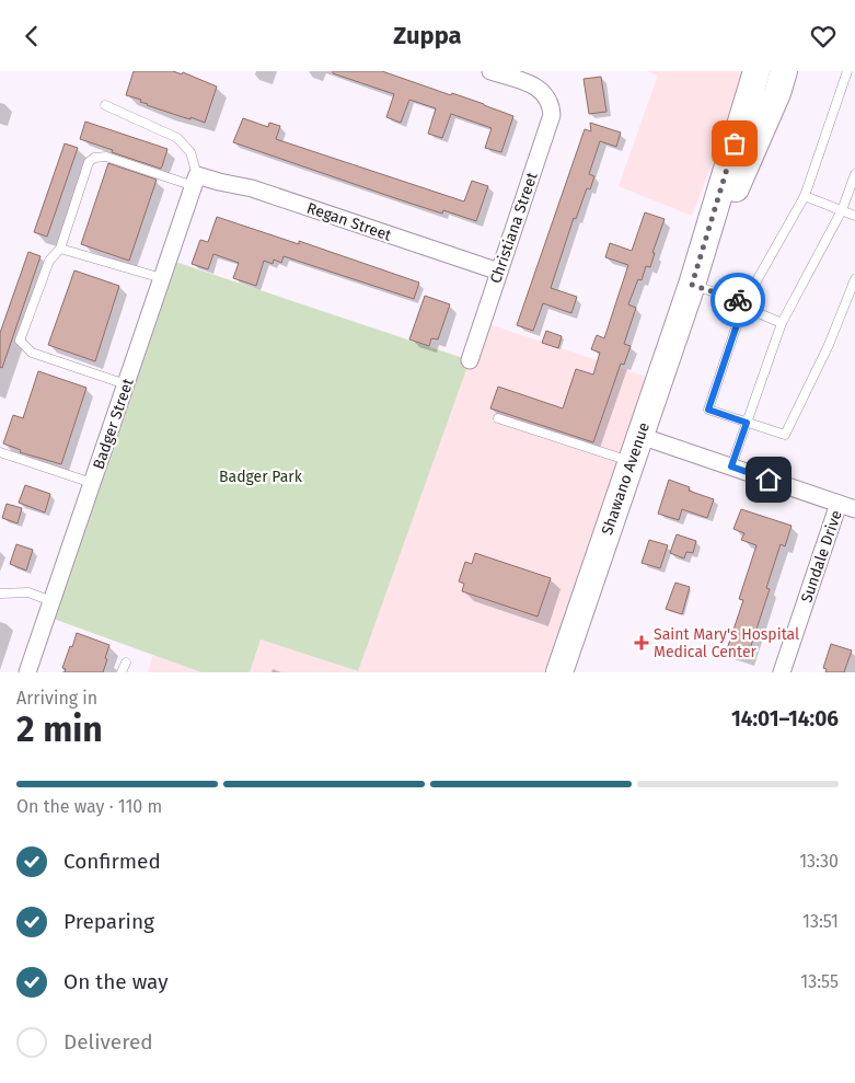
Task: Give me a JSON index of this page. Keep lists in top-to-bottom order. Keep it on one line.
{"streets":{"main road":["Shawano Avenue"],"street":["Regan Street","Christiana Street","Badger Street","Sundale Drive"]},"crossings":[["Regan Street","Christiana Street"],["Regan Street","Badger Street"]],"parks":["Badger Park"],"places":{"health":["Saint Mary's Hospital Medical Center"]},"page":{"header":"Zuppa","heading":["2 min","Arriving in","14:01–14:06"],"bar":"On the way · 110 m","list":[["Confirmed","13:30"],["Preparing","13:51"],["On the way","13:55"],"Delivered"]}}
